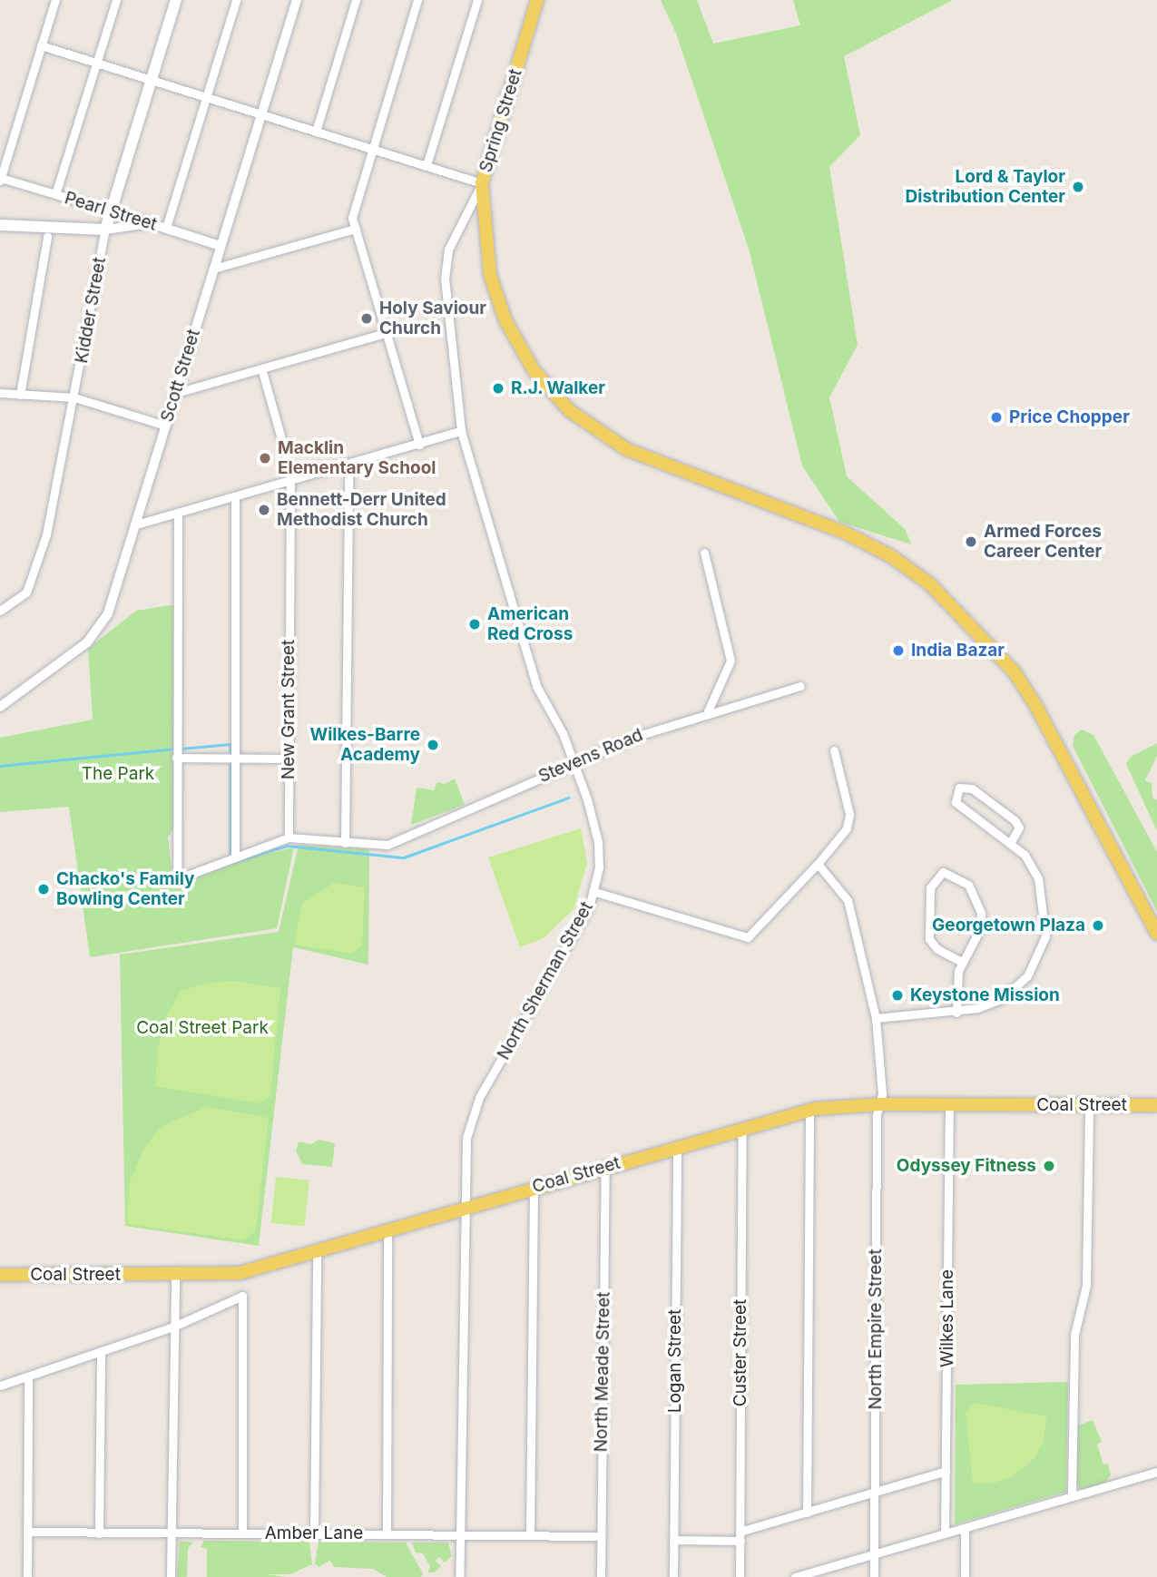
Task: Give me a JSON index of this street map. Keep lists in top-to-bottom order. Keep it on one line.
{"streets":{"main road":["Spring Street","Kidder Street","Coal Street"],"street":["Pearl Street","Scott Street","New Grant Street","Stevens Road","North Sherman Street","Wilkes Lane","North Empire Street","Custer Street","Logan Street","North Meade Street","Amber Lane"]},"crossings":[["Spring Street","North Sherman Street"],["Pearl Street","Kidder Street"],["Pearl Street","Scott Street"],["Stevens Road","North Sherman Street"],["North Sherman Street","Coal Street"],["North Sherman Street","Amber Lane"],["Coal Street","Wilkes Lane"],["Coal Street","North Empire Street"],["Coal Street","Custer Street"],["Coal Street","Logan Street"],["Coal Street","North Meade Street"],["North Meade Street","Amber Lane"]],"parks":["The Park","Coal Street Park"],"places":["Lord & Taylor Distribution Center","Holy Saviour Church","R.J. Walker","Price Chopper","Macklin Elementary School","Bennett-Derr United Methodist Church","Armed Forces Career Center","American Red Cross","India Bazar","Wilkes-Barre Academy","Chacko's Family Bowling Center","Georgetown Plaza","Keystone Mission","Odyssey Fitness"]}
